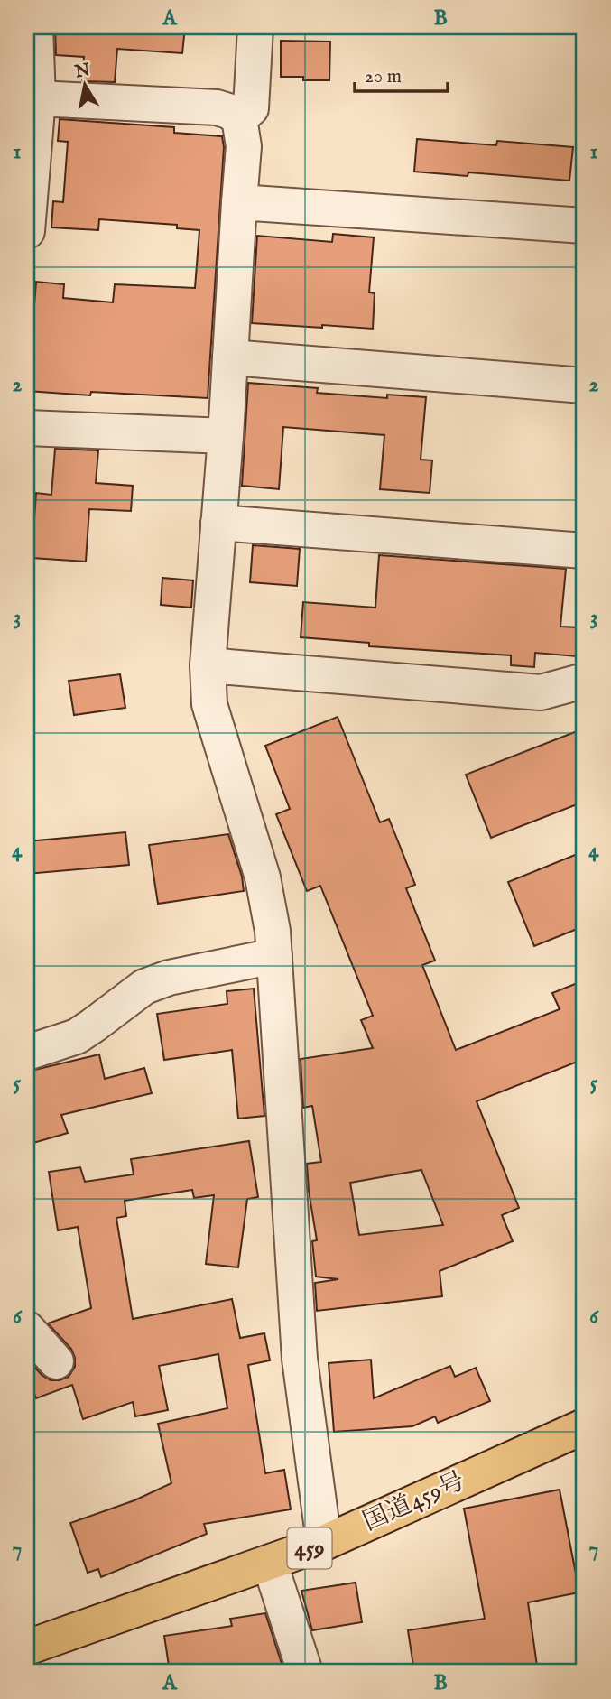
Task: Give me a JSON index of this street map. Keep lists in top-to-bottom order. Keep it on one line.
{"streets":{"highway":["国道459号","459"]},"scale_bar":"20 m","north":"top","grid":{"columns":["A","B"],"rows":["1","2","3","4","5","6","7"]}}
